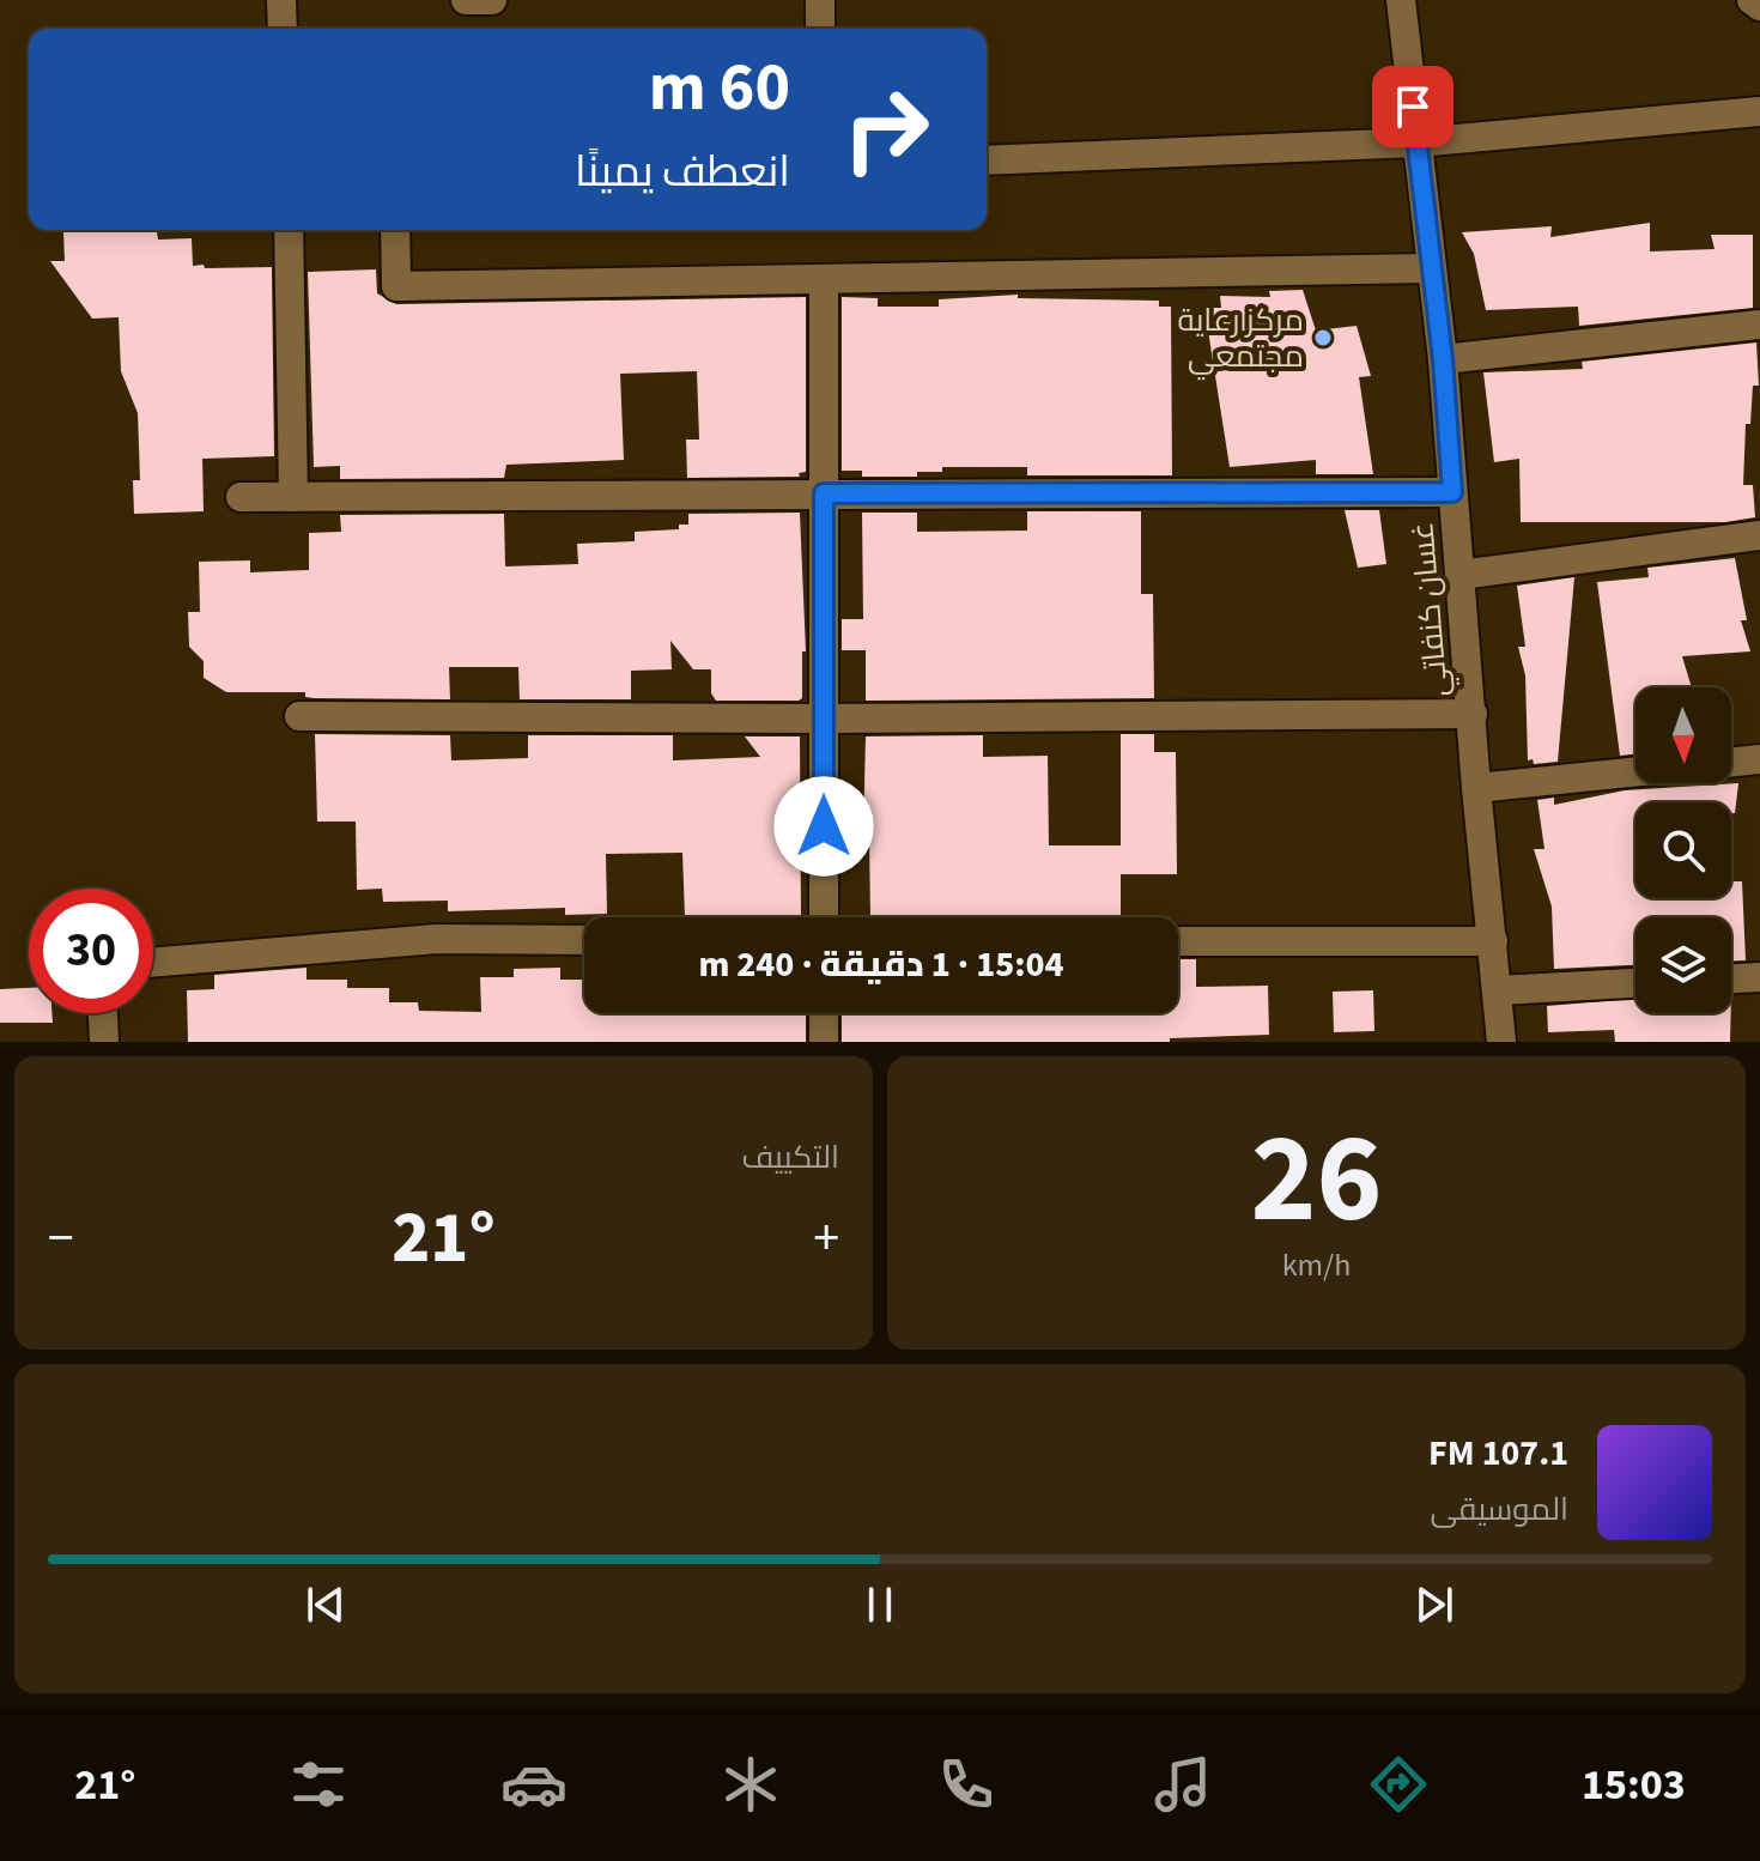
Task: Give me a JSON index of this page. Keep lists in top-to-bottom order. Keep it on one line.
{"streets":{"street":["غسان كنفاتي"]},"places":["مركز رعاية مجتمعي"],"north":"bottom","page":{"turn":["60 m","انعطف يمينًا"],"limit":"30","trip":"15:04 · 1 دقيقة · 240 m","tile":[["26","km/h"],"التكييف"],"heat":["−","21°","+"],"song":["107.1 FM","الموسيقى"],"tabs":["15:03","21°"]}}
